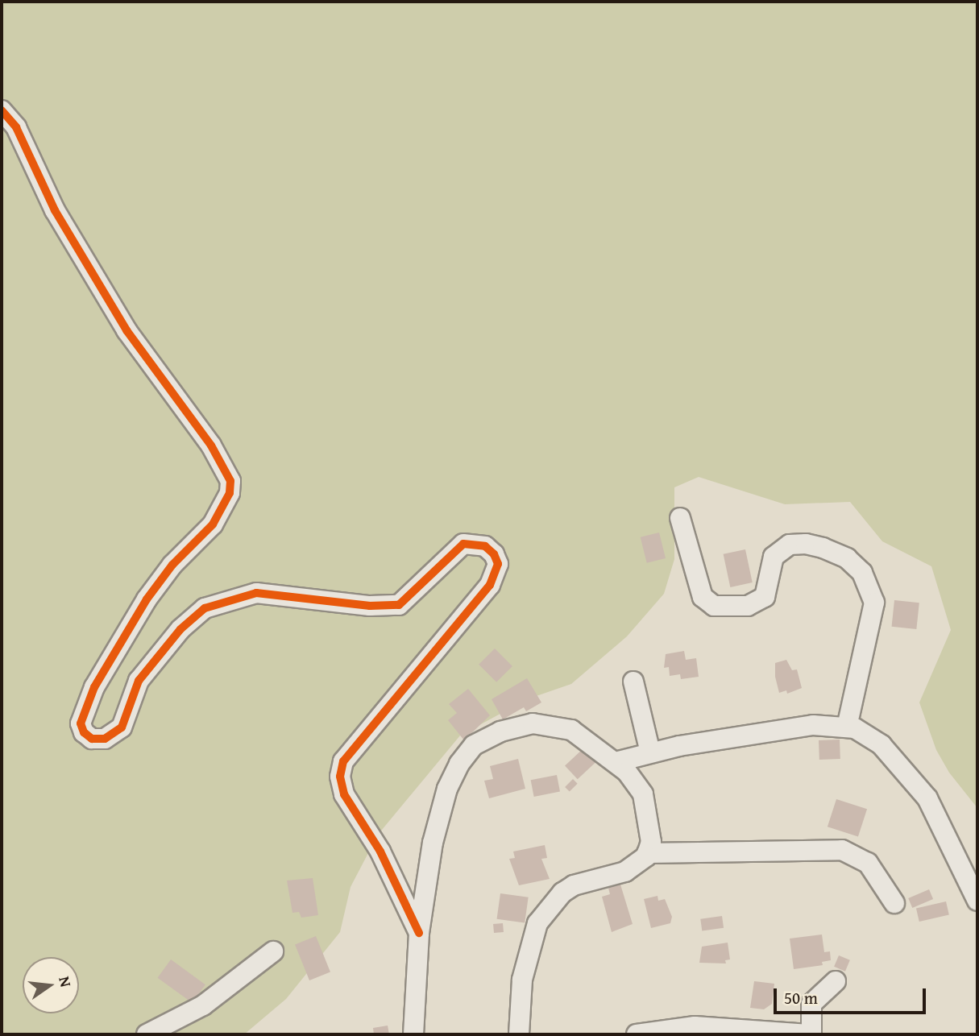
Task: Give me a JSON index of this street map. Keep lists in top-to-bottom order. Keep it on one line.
{"scale_bar":"50 m","north":"right"}
